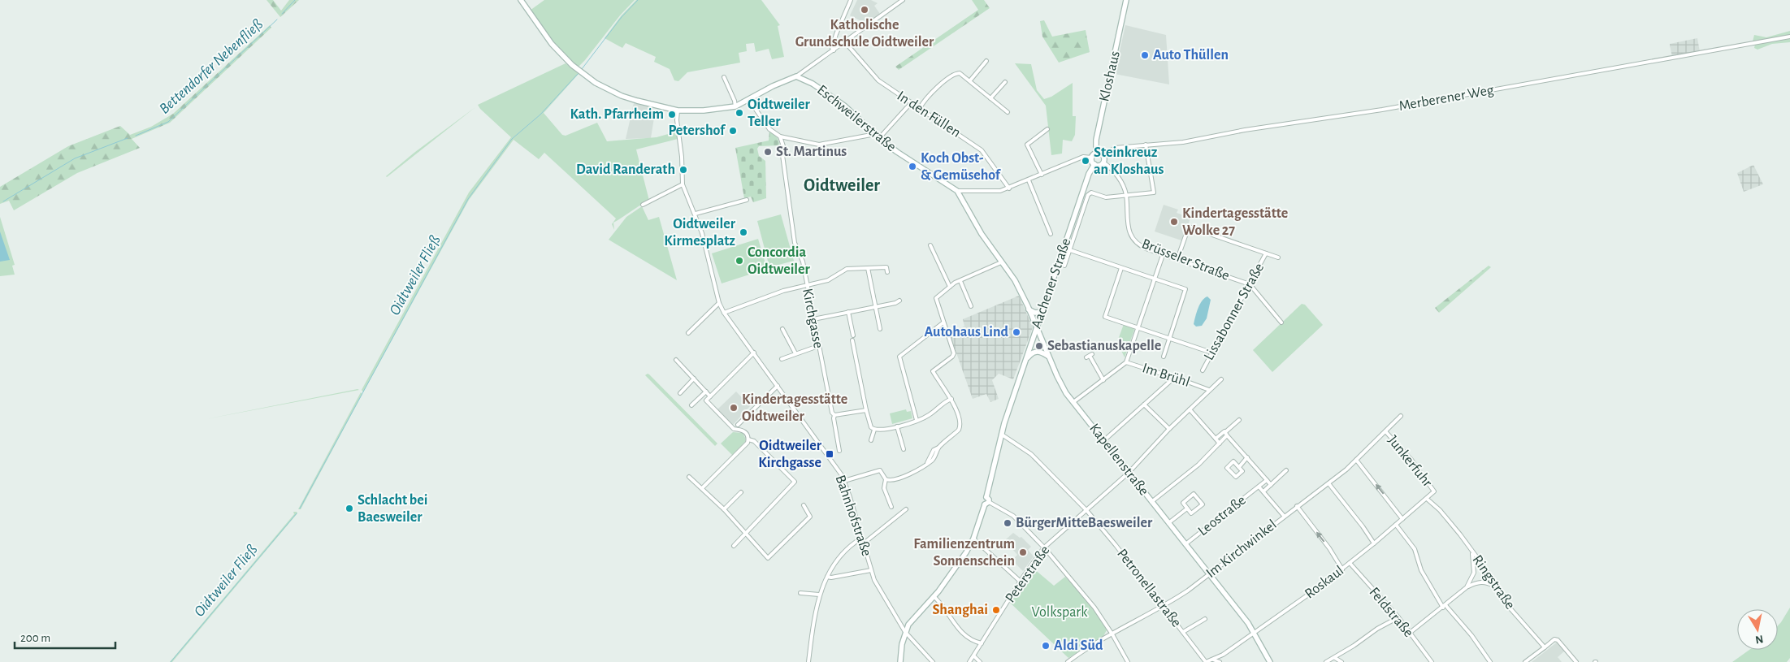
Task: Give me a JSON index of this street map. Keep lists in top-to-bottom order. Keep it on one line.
{"streets":{"street":["Kloshaus","Merberener Weg","In den Füllen","Eschweilerstraße","Brüsseler Straße","Aachener Straße","Lissabonner Straße","Kirchgasse","Im Brühl","Kapellenstraße","Junkerfuhr","Bahnhofstraße","Leostraße","Im Kirchwinkel","Peterstraße","Roskaul","Ringstraße","Petronellastraße","Feldstraße"]},"crossings":[["Kloshaus","Merberener Weg"],["Kloshaus","Brüsseler Straße"],["Kloshaus","Aachener Straße"],["Merberener Weg","Brüsseler Straße"],["Merberener Weg","Aachener Straße"],["Eschweilerstraße","Aachener Straße"],["Eschweilerstraße","Kapellenstraße"],["Brüsseler Straße","Aachener Straße"],["Brüsseler Straße","Lissabonner Straße"],["Aachener Straße","Kapellenstraße"],["Aachener Straße","Bahnhofstraße"],["Aachener Straße","Petronellastraße"],["Im Brühl","Kapellenstraße"],["Im Brühl","Peterstraße"],["Kapellenstraße","Leostraße"],["Kapellenstraße","Im Kirchwinkel"],["Kapellenstraße","Peterstraße"],["Kapellenstraße","Roskaul"],["Junkerfuhr","Im Kirchwinkel"],["Junkerfuhr","Roskaul"],["Leostraße","Im Kirchwinkel"],["Im Kirchwinkel","Petronellastraße"],["Peterstraße","Petronellastraße"],["Roskaul","Ringstraße"],["Roskaul","Petronellastraße"],["Roskaul","Feldstraße"]],"districts":["Oidtweiler"],"water":["Bettendorfer Nebenfließ","Oidtweiler Fließ"],"parks":["Volkspark"],"places":{"other":["Katholische Grundschule Oidtweiler","Auto Thüllen","Oidtweiler Teller","Kath. Pfarrheim","Petershof","St. Martinus","Steinkreuz an Kloshaus","Koch Obst- & Gemüsehof","David Randerath","Kindertagesstätte Wolke 27","Oidtweiler Kirmesplatz","Concordia Oidtweiler","Autohaus Lind","Sebastianuskapelle","Kindertagesstätte Oidtweiler","Schlacht bei Baesweiler","BürgerMitteBaesweiler","Familienzentrum Sonnenschein","Shanghai","Aldi Süd"],"transit":["Oidtweiler Kirchgasse"]},"scale_bar":"200 m","north":"bottom"}
